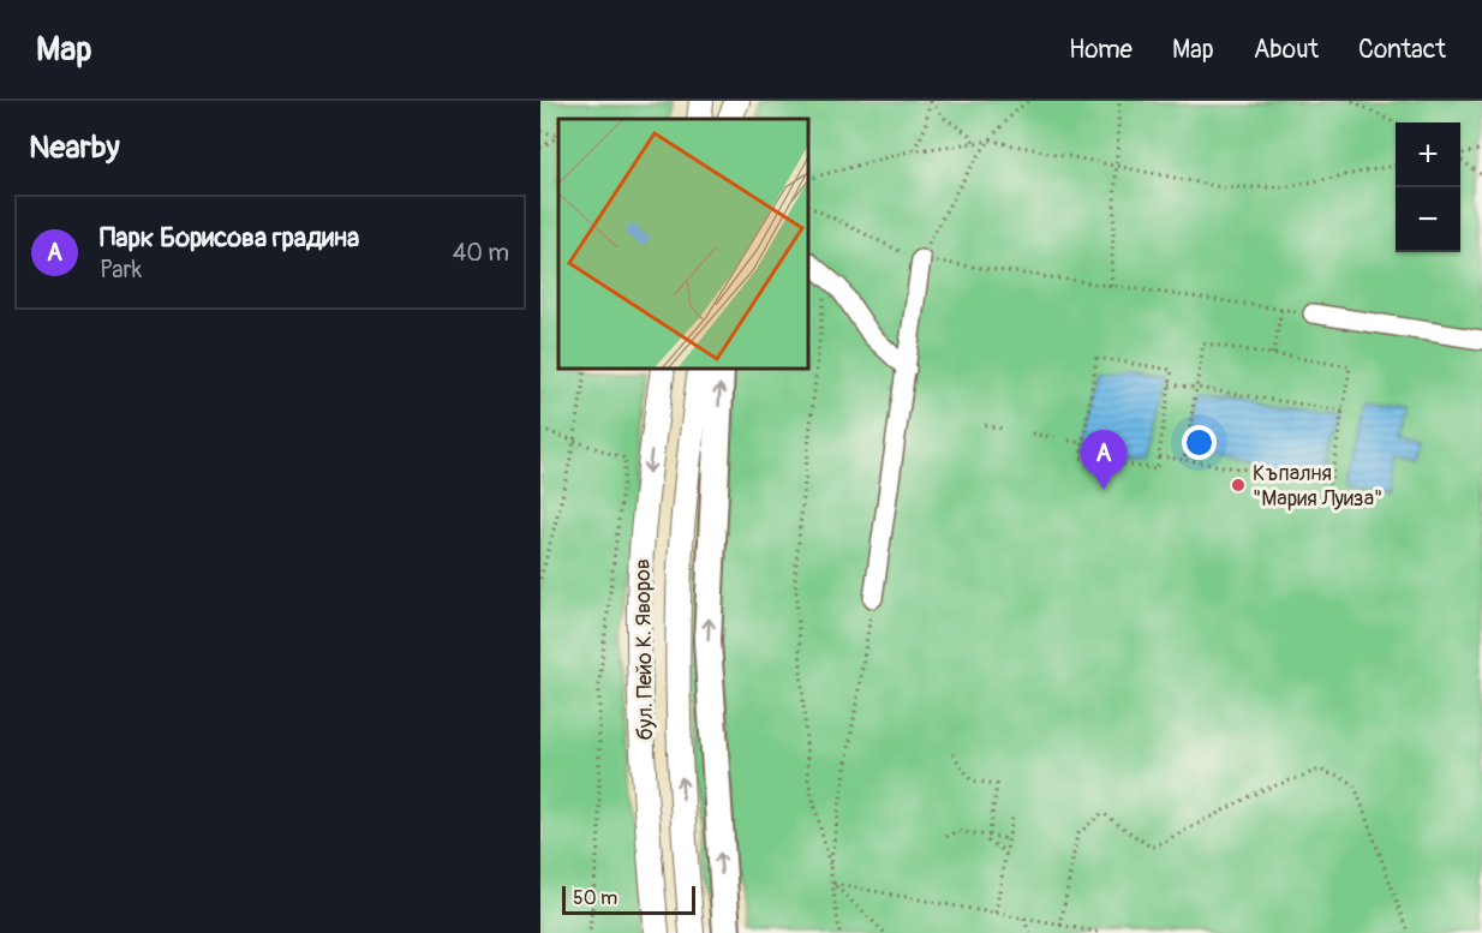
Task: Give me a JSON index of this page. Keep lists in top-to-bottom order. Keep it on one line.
{"streets":{"main road":["бул. Пейо К. Яворов"]},"places":["Къпалня \"Мария Луиза\""],"scale_bar":"50 m","page":{"header":"Map","nav":["Home","Map","About","Contact"],"heading":"Nearby","map_buttons":["+","−"],"list":[{"mark":"A","name":"Парк Борисова градина","note":"Park","value":"40 m"}],"pins":"A","scale":"50 m"}}
